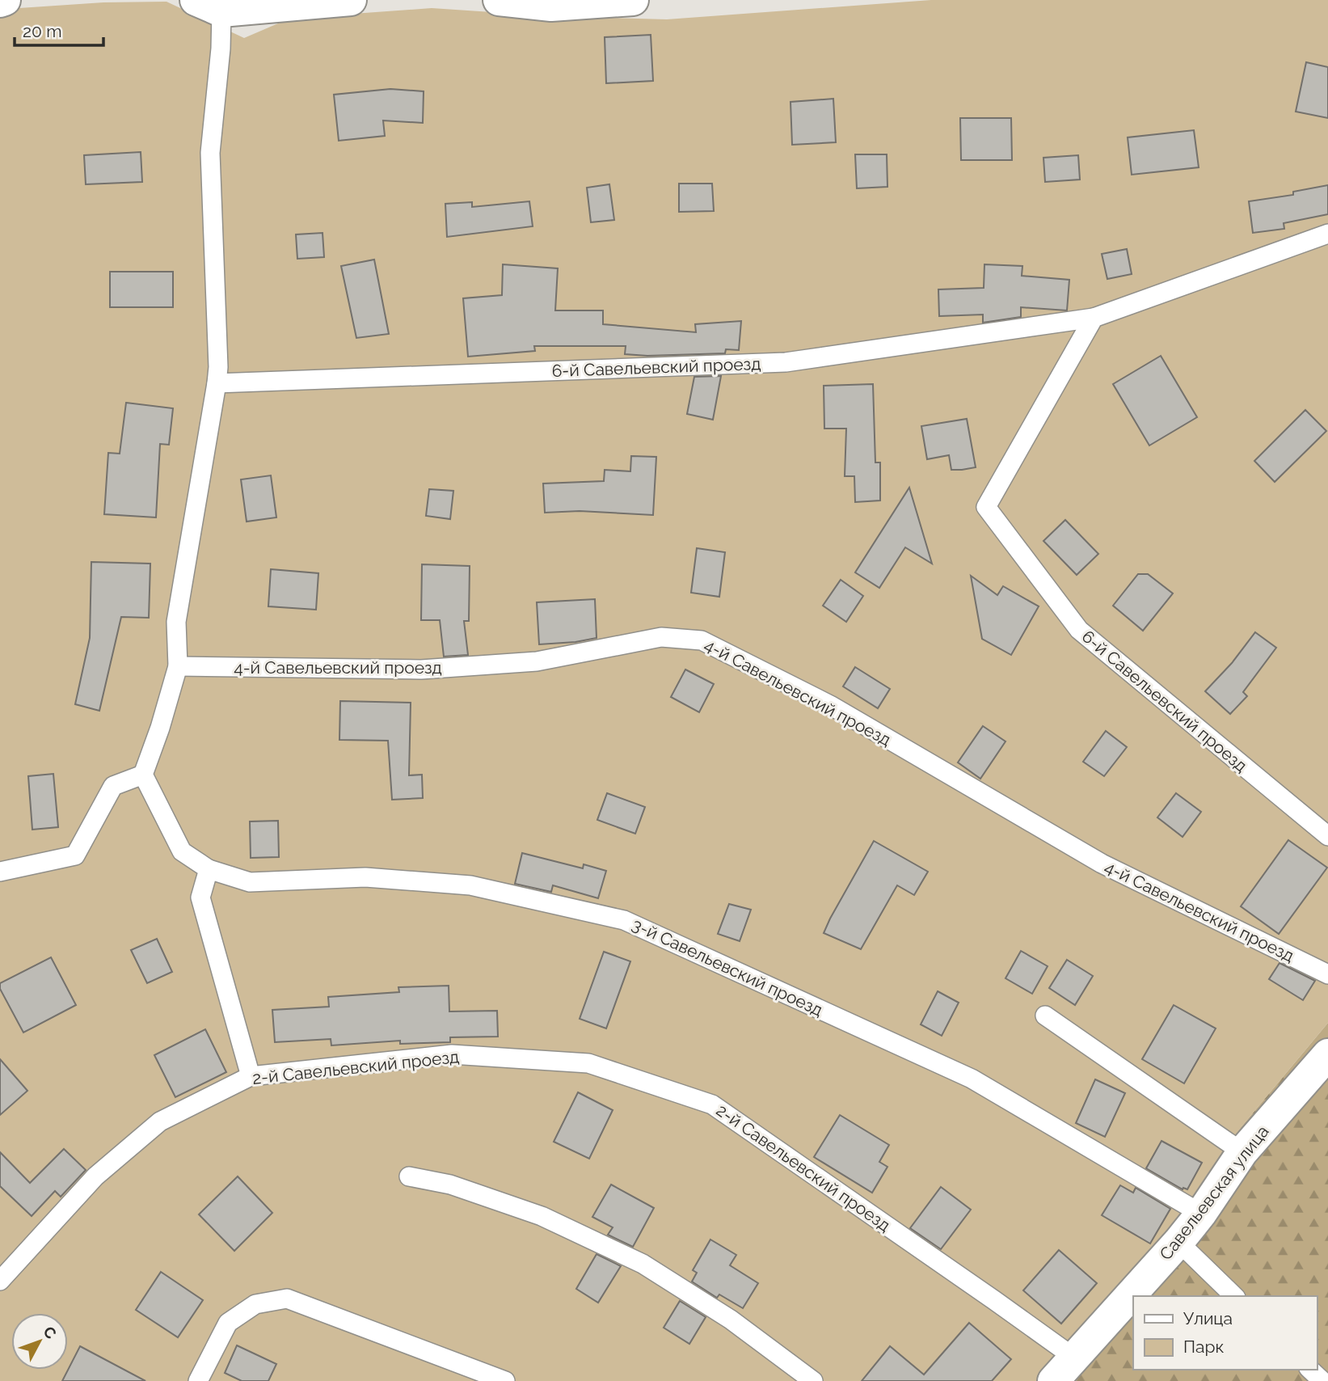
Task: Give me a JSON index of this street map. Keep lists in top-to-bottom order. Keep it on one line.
{"streets":{"street":["Савельевская улица"],"lane":["6-й Савельевский проезд","4-й Савельевский проезд","3-й Савельевский проезд","2-й Савельевский проезд"]},"crossings":[["3-й Савельевский проезд","Савельевская улица"],["2-й Савельевский проезд","Савельевская улица"]],"legend":["Улица","Парк"],"scale_bar":"20 m","north":"top right"}
